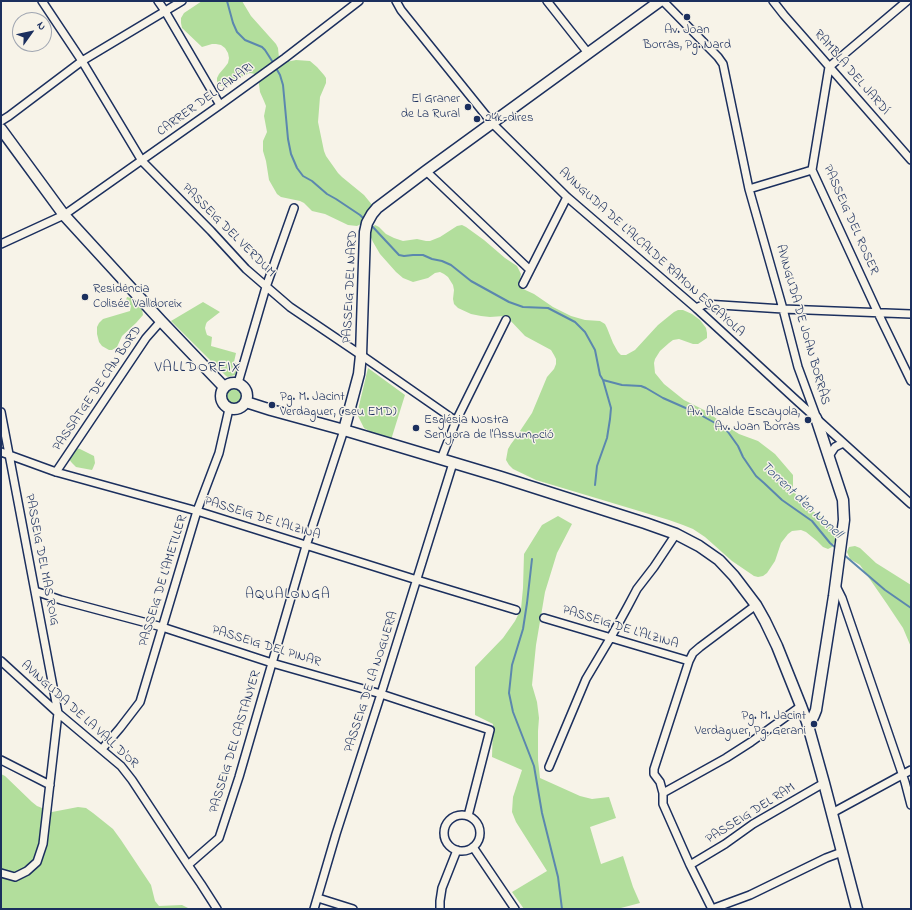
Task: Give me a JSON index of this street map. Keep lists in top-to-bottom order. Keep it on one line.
{"streets":{"street":["RAMBLA DEL JARDÍ","CARRER DEL CANARI","PASSEIG DEL ROSER","PASSEIG DEL VERDUM","AVINGUDA DE L'ALCALDE RAMON ESCAYOLA","PASSEIG DEL NARD","AVINGUDA DE JOAN BORRÀS","PASSATGE DE CAN BORD","PASSEIG DE L'ALZINA","PASSEIG DEL MAS ROIG","PASSEIG DE L'AMETLLER","PASSEIG DEL PINAR","PASSEIG DE LA NOGUERA","AVINGUDA DE LA VALL D'OR","PASSEIG DEL CASTANYER","PASSEIG DEL RAM"]},"crossings":[["RAMBLA DEL JARDÍ","PASSEIG DEL ROSER"],["CARRER DEL CANARI","PASSEIG DEL VERDUM"],["PASSEIG DEL VERDUM","PASSEIG DEL NARD"],["AVINGUDA DE L'ALCALDE RAMON ESCAYOLA","PASSEIG DEL NARD"],["AVINGUDA DE L'ALCALDE RAMON ESCAYOLA","AVINGUDA DE JOAN BORRÀS"],["PASSEIG DEL NARD","PASSEIG DEL CASTANYER"],["PASSATGE DE CAN BORD","PASSEIG DE L'ALZINA"],["PASSEIG DE L'ALZINA","PASSEIG DEL MAS ROIG"],["PASSEIG DE L'ALZINA","PASSEIG DE L'AMETLLER"],["PASSEIG DE L'ALZINA","PASSEIG DE LA NOGUERA"],["PASSEIG DE L'ALZINA","PASSEIG DEL CASTANYER"],["PASSEIG DEL MAS ROIG","PASSEIG DEL PINAR"],["PASSEIG DEL MAS ROIG","AVINGUDA DE LA VALL D'OR"],["PASSEIG DE L'AMETLLER","PASSEIG DEL PINAR"],["PASSEIG DE L'AMETLLER","AVINGUDA DE LA VALL D'OR"],["PASSEIG DEL PINAR","PASSEIG DE LA NOGUERA"],["PASSEIG DEL PINAR","PASSEIG DEL CASTANYER"],["AVINGUDA DE LA VALL D'OR","PASSEIG DEL CASTANYER"]],"districts":["VALLDOREIX","AQUALONGA"],"water":["Torrent d'en Nonell"],"places":["Av. Joan Borràs, Pg. Nard","El Graner de La Rural","24k-dires","Residència Colisée Valldoreix","Pg. M. Jacint Verdaguer, (seu EMD)","Av. Alcalde Escayola, Av. Joan Borràs","Església Nostra Senyora de l'Assumpció","Pg. M. Jacint Verdaguer, Pg. Gerani"],"north":"top right"}
